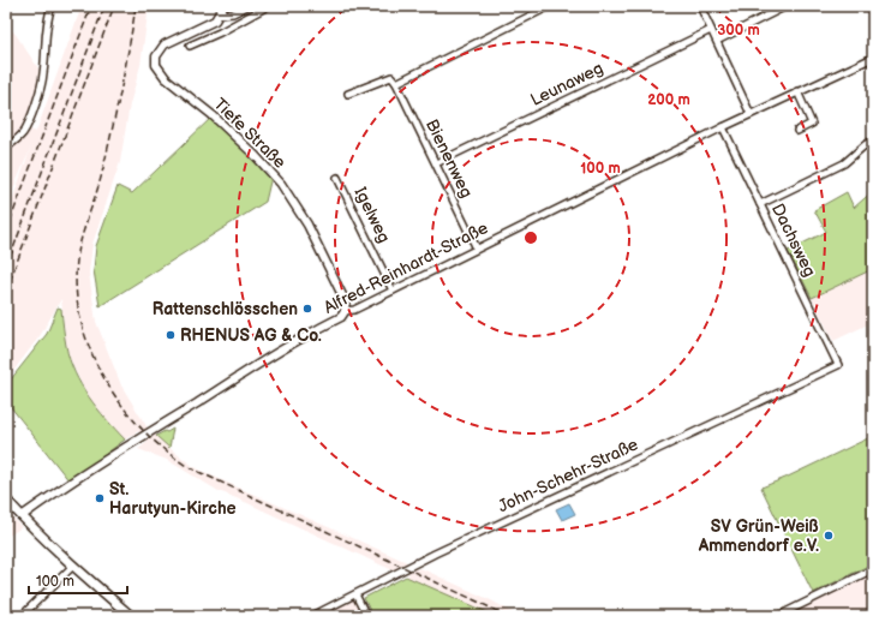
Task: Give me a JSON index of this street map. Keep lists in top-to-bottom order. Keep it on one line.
{"streets":{"street":["Leunaweg","Tiefe Straße","Bienenweg","Igelweg","Dachsweg","Alfred-Reinhardt-Straße","John-Schehr-Straße"]},"crossings":[["Leunaweg","Bienenweg"],["Tiefe Straße","Alfred-Reinhardt-Straße"],["Bienenweg","Alfred-Reinhardt-Straße"],["Igelweg","Alfred-Reinhardt-Straße"],["Dachsweg","Alfred-Reinhardt-Straße"],["Dachsweg","John-Schehr-Straße"]],"places":["Rattenschlösschen","RHENUS AG & Co.","St. Harutyun-Kirche","SV Grün-Weiß Ammendorf e.V."],"scale_bar":"100 m","rings":["300 m","200 m","100 m"]}
